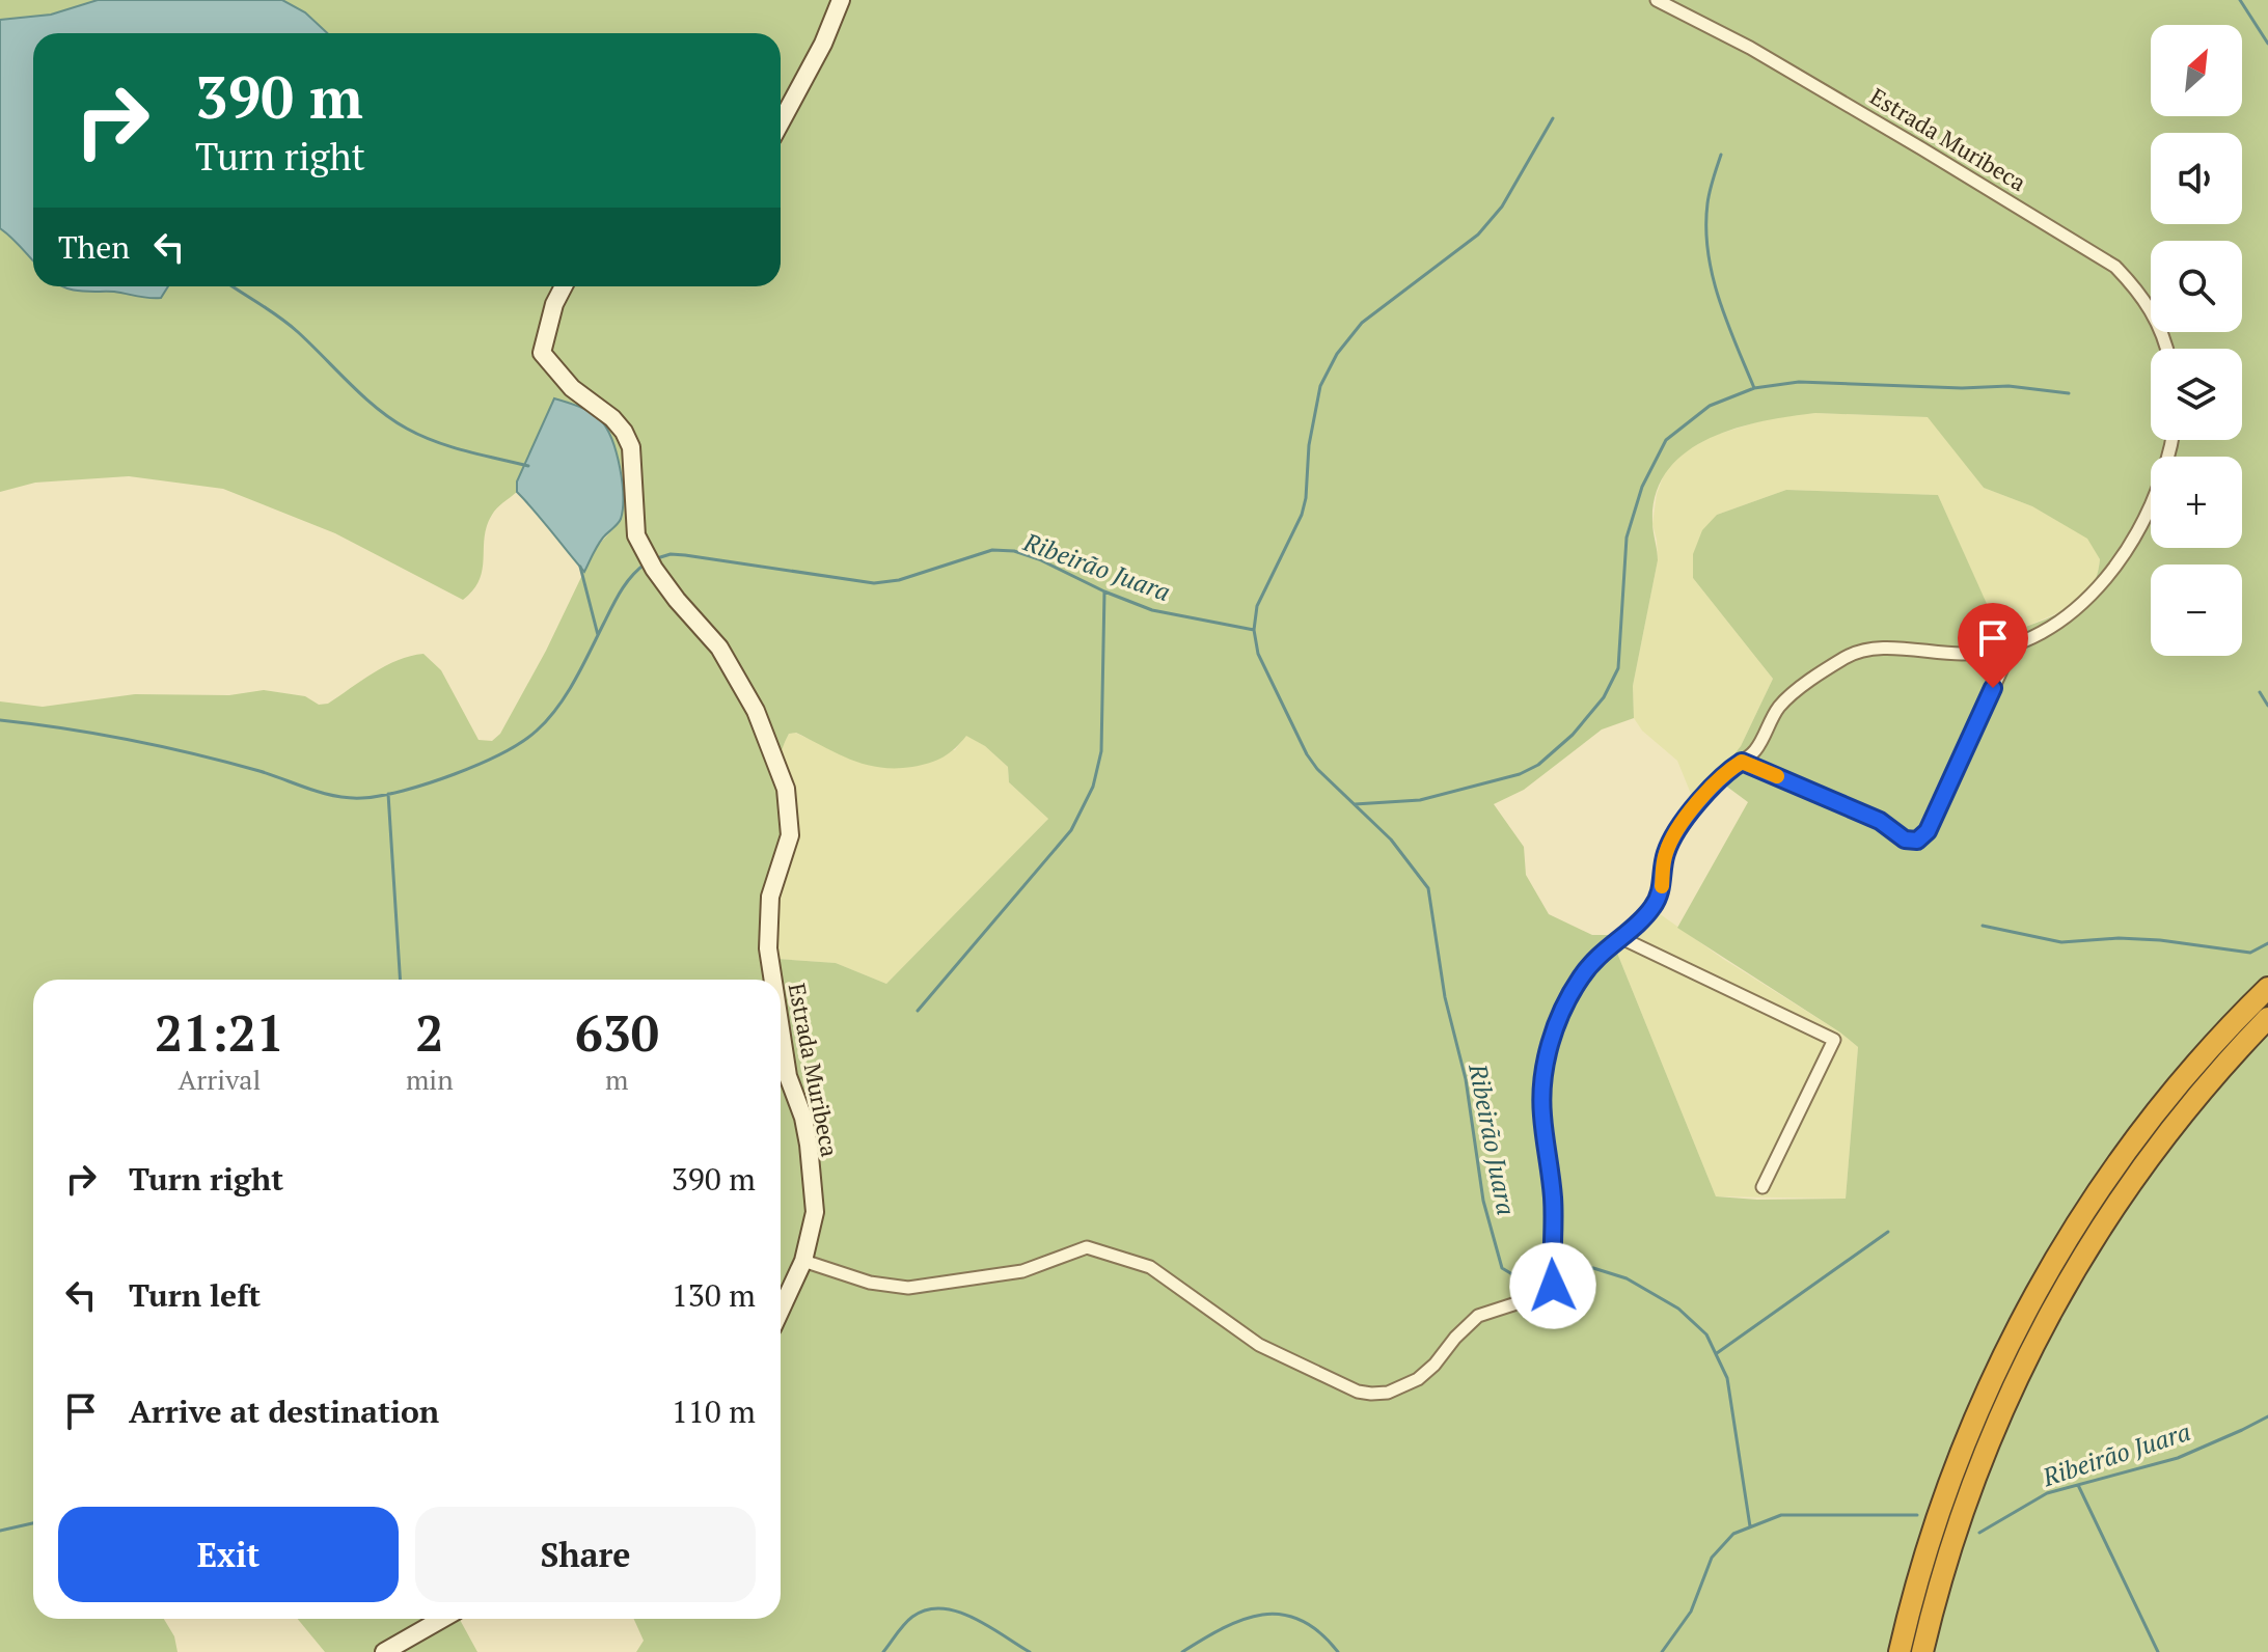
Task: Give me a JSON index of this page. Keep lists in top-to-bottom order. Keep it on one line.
{"streets":{"street":["Estrada Muribeca"]},"water":["Ribeirão Juara"],"north":"top right","page":{"map_buttons":["+","−"],"turn":["390 m","Turn right"],"then":"Then","eta":["21:21","Arrival","2","min","630","m"],"list":[{"name":"Turn right","value":"390 m"},{"name":"Turn left","value":"130 m"},{"name":"Arrive at destination","value":"110 m"}],"buttons":["Exit","Share"]}}
